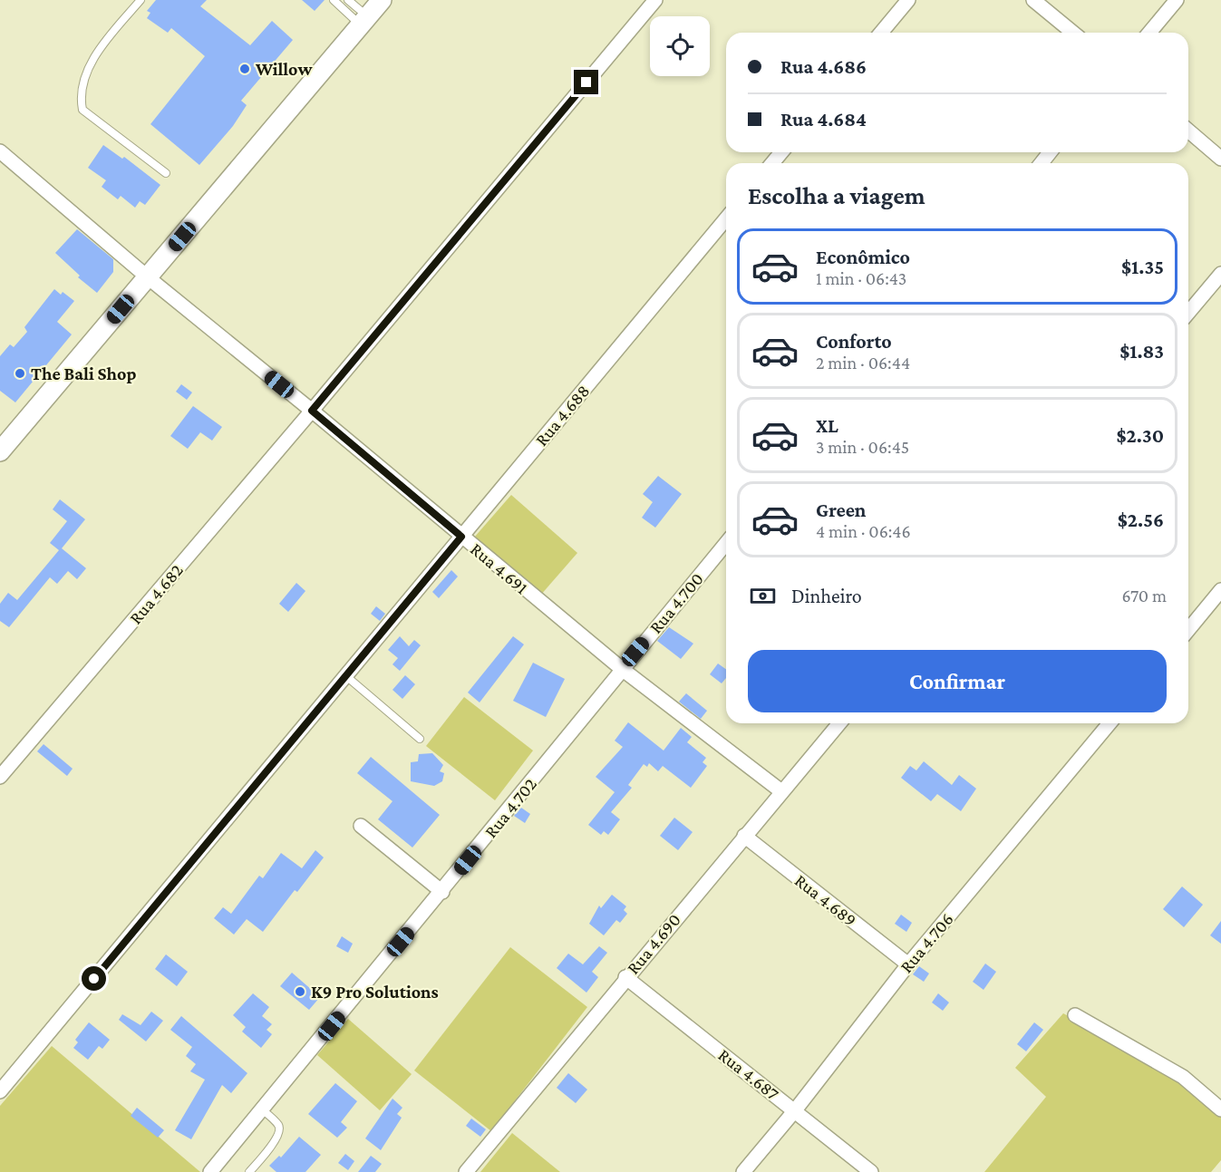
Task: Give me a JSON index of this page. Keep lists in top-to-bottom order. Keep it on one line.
{"streets":{"street":["Rua 4.688","Rua 4.691","Rua 4.682","Rua 4.700","Rua 4.702","Rua 4.689","Rua 4.706","Rua 4.690","Rua 4.687"]},"crossings":[["Rua 4.688","Rua 4.691"],["Rua 4.691","Rua 4.682"],["Rua 4.691","Rua 4.700"],["Rua 4.691","Rua 4.702"],["Rua 4.691","Rua 4.690"],["Rua 4.700","Rua 4.702"],["Rua 4.689","Rua 4.706"],["Rua 4.689","Rua 4.690"],["Rua 4.706","Rua 4.687"],["Rua 4.690","Rua 4.687"]],"places":["Willow","The Bali Shop","K9 Pro Solutions"],"page":{"banner":["Rua 4.686","Rua 4.684"],"heading":"Escolha a viagem","list":[{"name":"Econômico","note":"1 min · 06:43","value":"$1.35"},{"name":"Conforto","note":"2 min · 06:44","value":"$1.83"},{"name":"XL","note":"3 min · 06:45","value":"$2.30"},{"name":"Green","note":"4 min · 06:46","value":"$2.56"}],"pay":["Dinheiro","670 m"],"buttons":"Confirmar"}}
